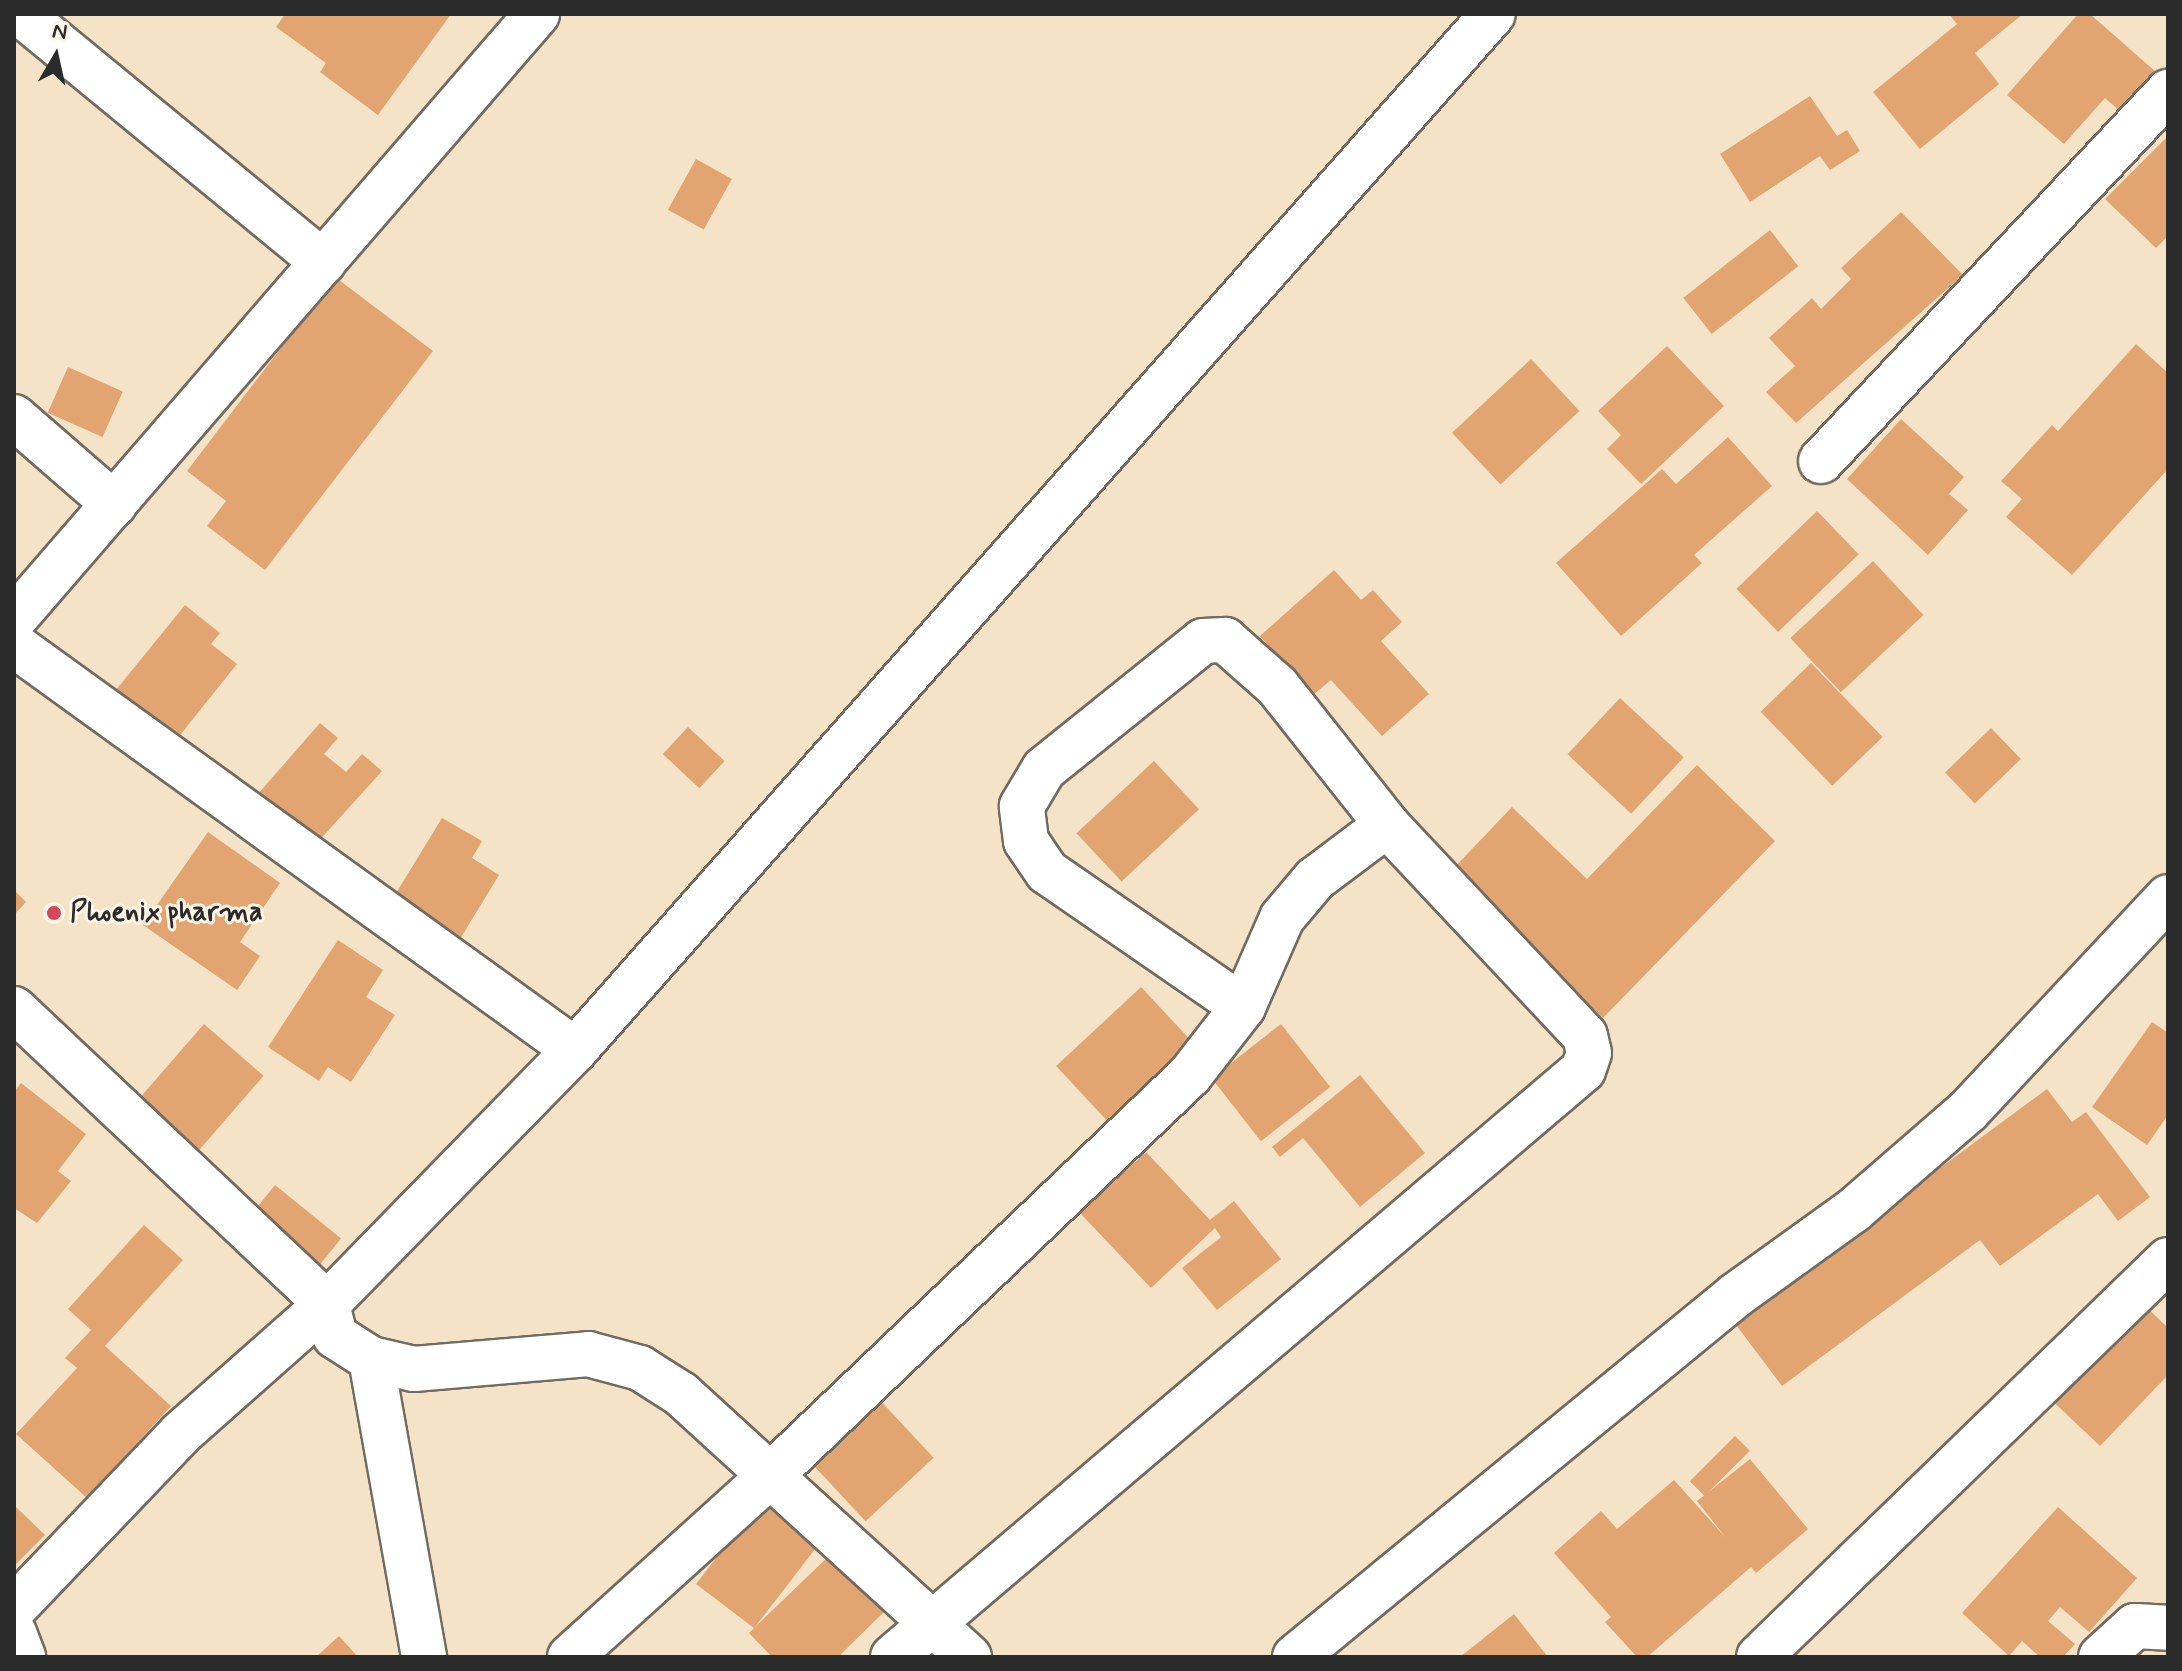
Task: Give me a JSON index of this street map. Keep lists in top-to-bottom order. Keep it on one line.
{"places":["Phoenix pharma"],"north":"top"}
